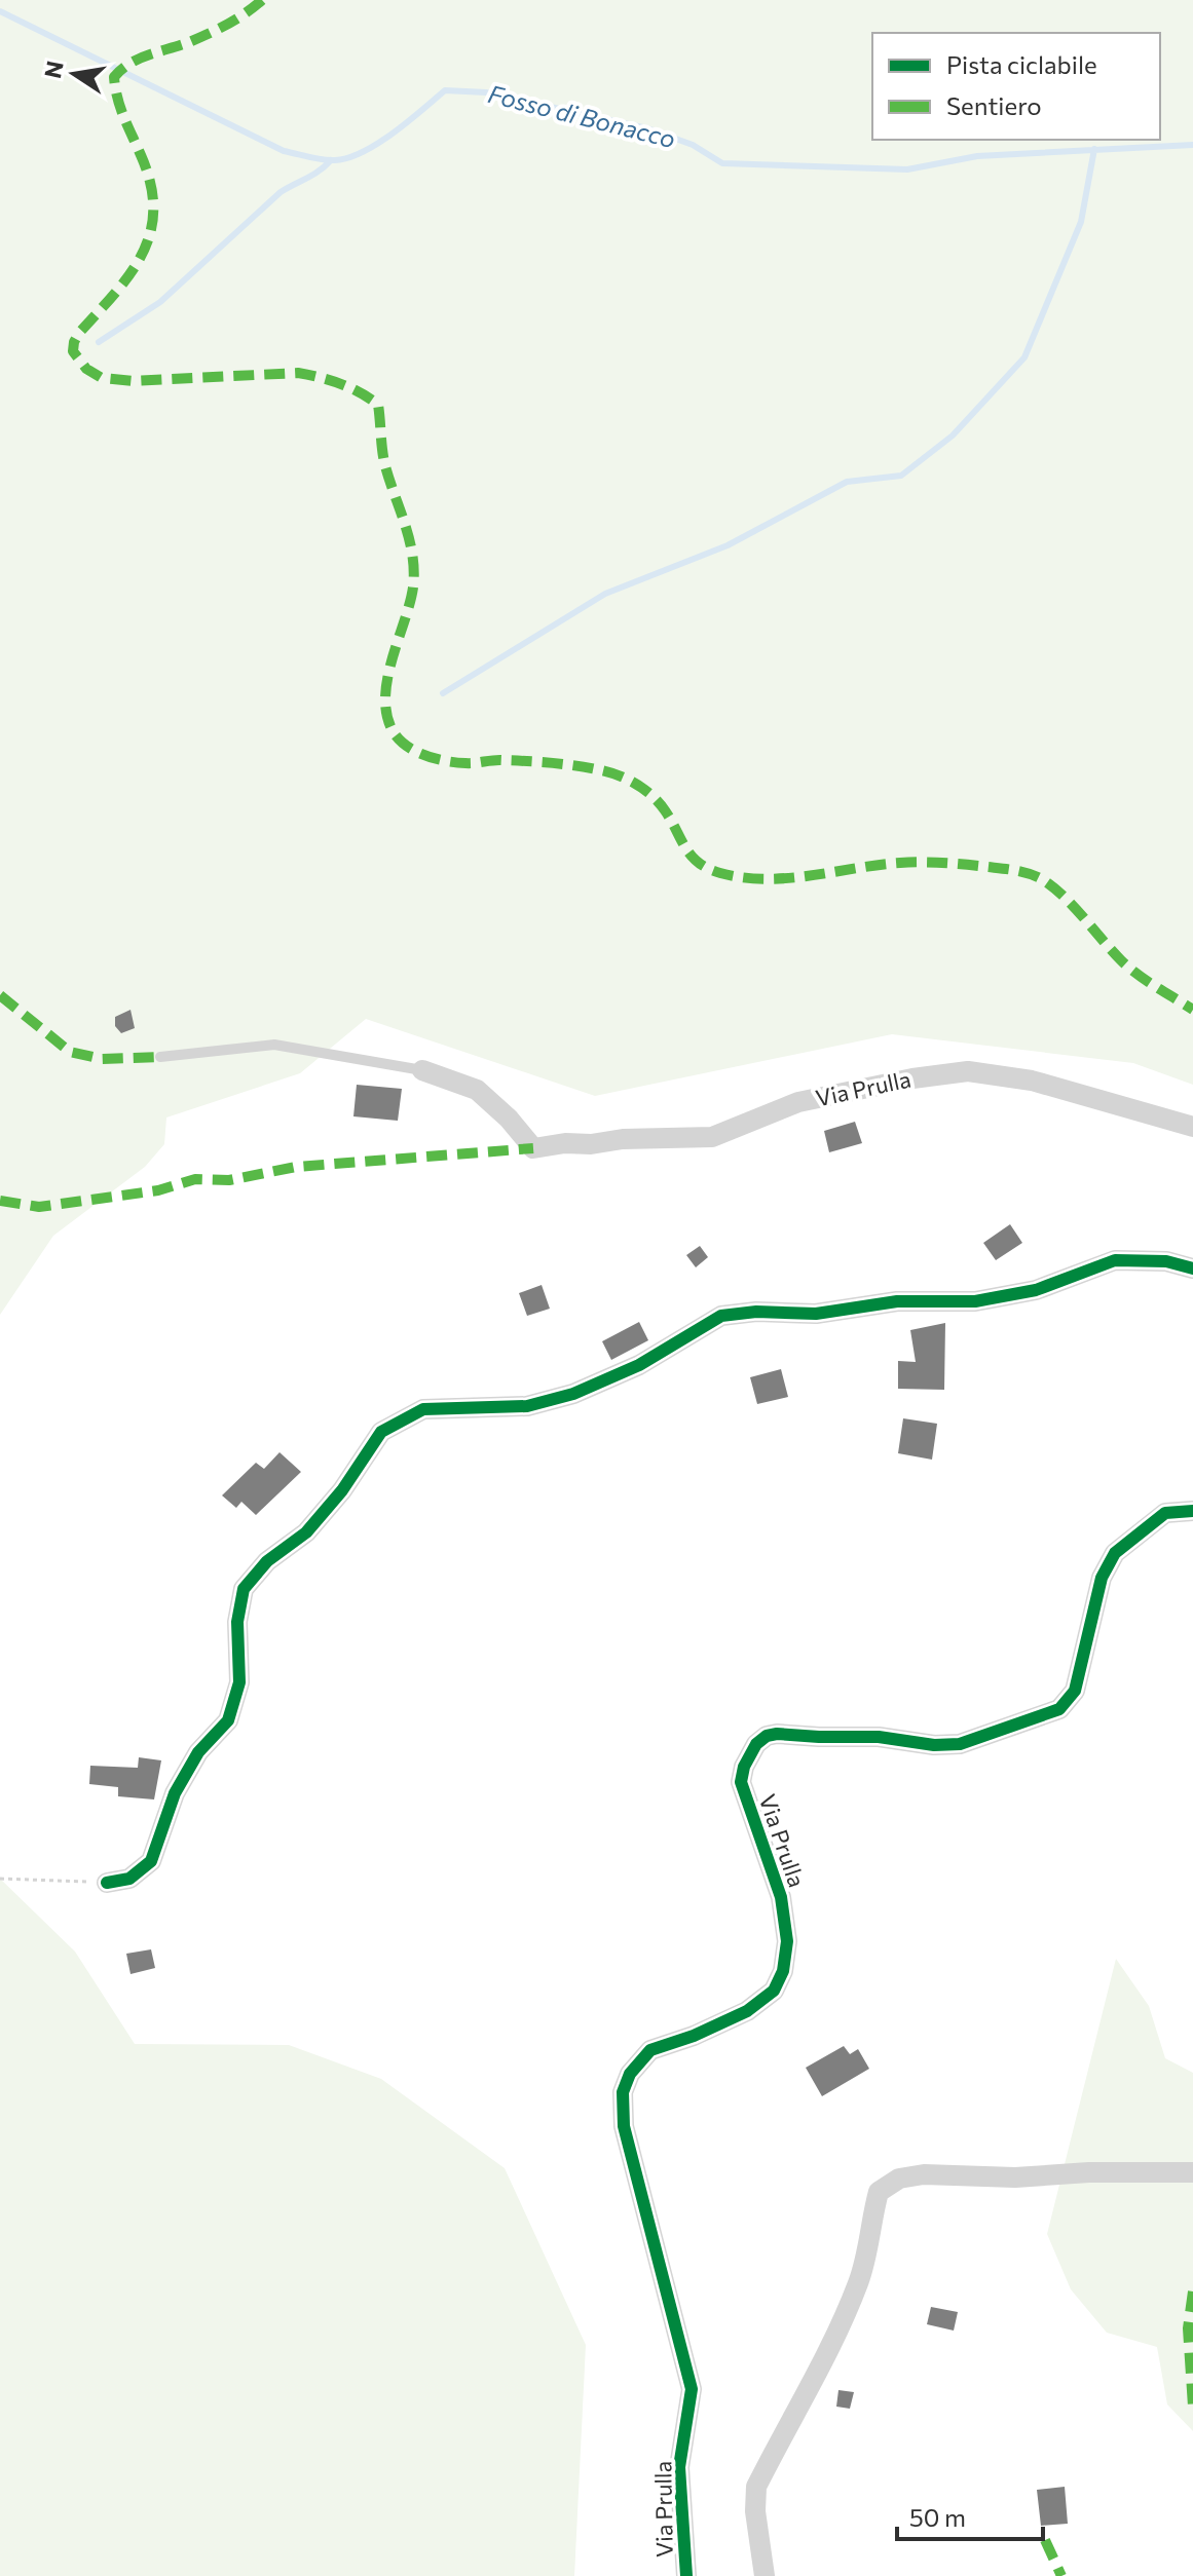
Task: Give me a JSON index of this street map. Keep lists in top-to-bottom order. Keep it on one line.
{"streets":{"street":["Via Prulla"]},"water":["Fosso di Bonacco"],"legend":["Pista ciclabile","Sentiero"],"scale_bar":"50 m","north":"left"}
